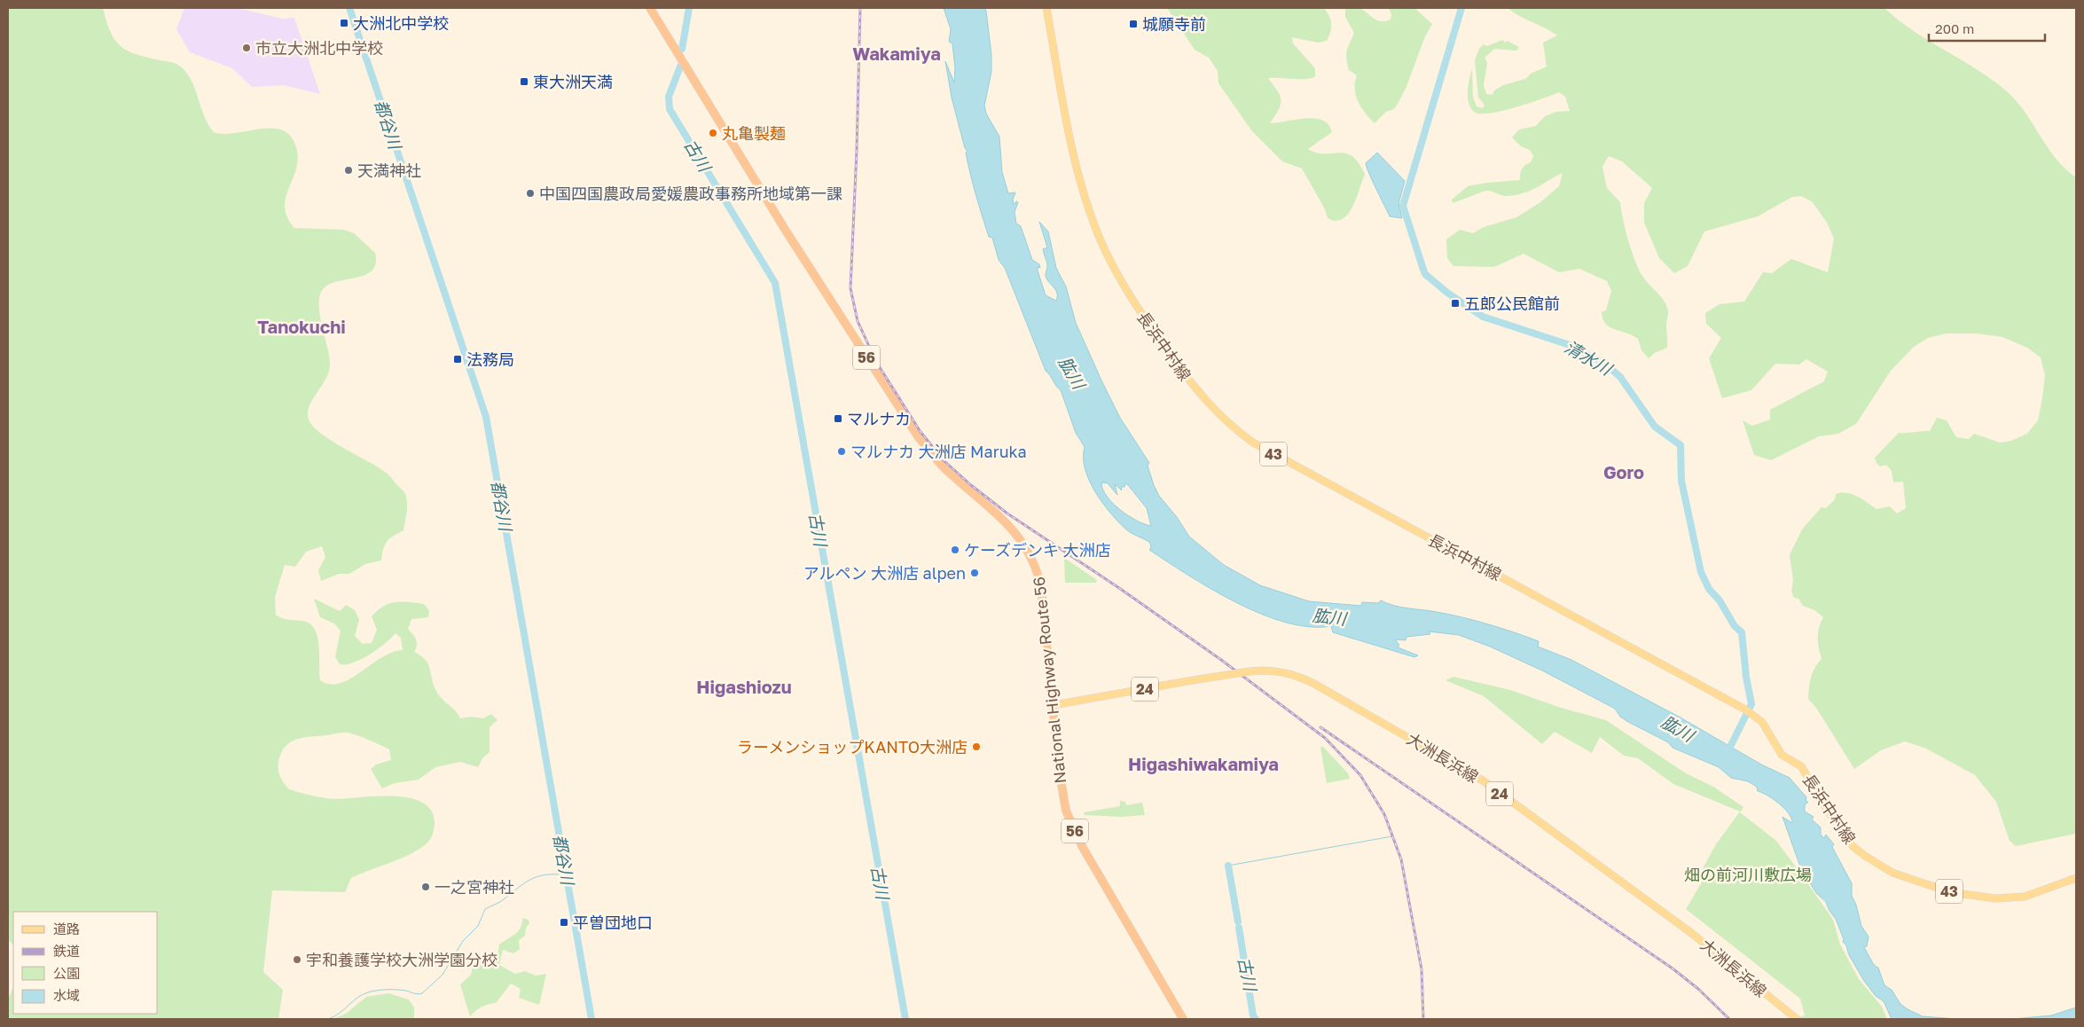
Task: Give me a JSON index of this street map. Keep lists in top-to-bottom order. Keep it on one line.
{"streets":{"highway":["56","National Highway Route 56"],"main road":["長浜中村線","43","24","大洲長浜線"]},"crossings":[["National Highway Route 56","大洲長浜線"]],"districts":["Wakamiya","Tanokuchi","Goro","Higashiozu","Higashiwakamiya"],"water":["都谷川","古川","清水川","肱川"],"parks":["畑の前河川敷広場"],"places":{"transit":["大洲北中学校","城願寺前","東大洲天満","五郎公民館前","法務局","マルナカ","平曽団地口"],"other":["市立大洲北中学校","丸亀製麺","天満神社","中国四国農政局愛媛農政事務所地域第一課","マルナカ 大洲店 Maruka","ケーズデンキ 大洲店","アルペン 大洲店 alpen","ラーメンショップKANTO大洲店","一之宮神社","宇和養護学校大洲学園分校"]},"legend":["道路","鉄道","公園","水域"],"scale_bar":"200 m"}
